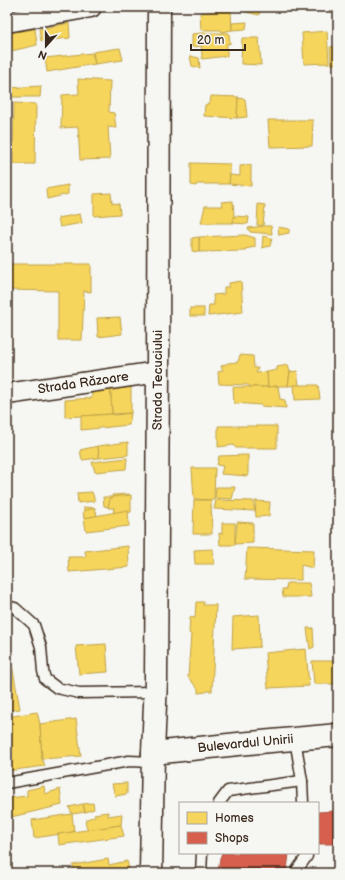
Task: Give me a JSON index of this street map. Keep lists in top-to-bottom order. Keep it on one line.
{"streets":{"main road":["Strada Tecuciului","Bulevardul Unirii"],"street":["Strada Răzoare"]},"crossings":[["Strada Tecuciului","Strada Răzoare"],["Strada Tecuciului","Bulevardul Unirii"]],"legend":["Homes","Shops"],"scale_bar":"20 m","north":"bottom"}
